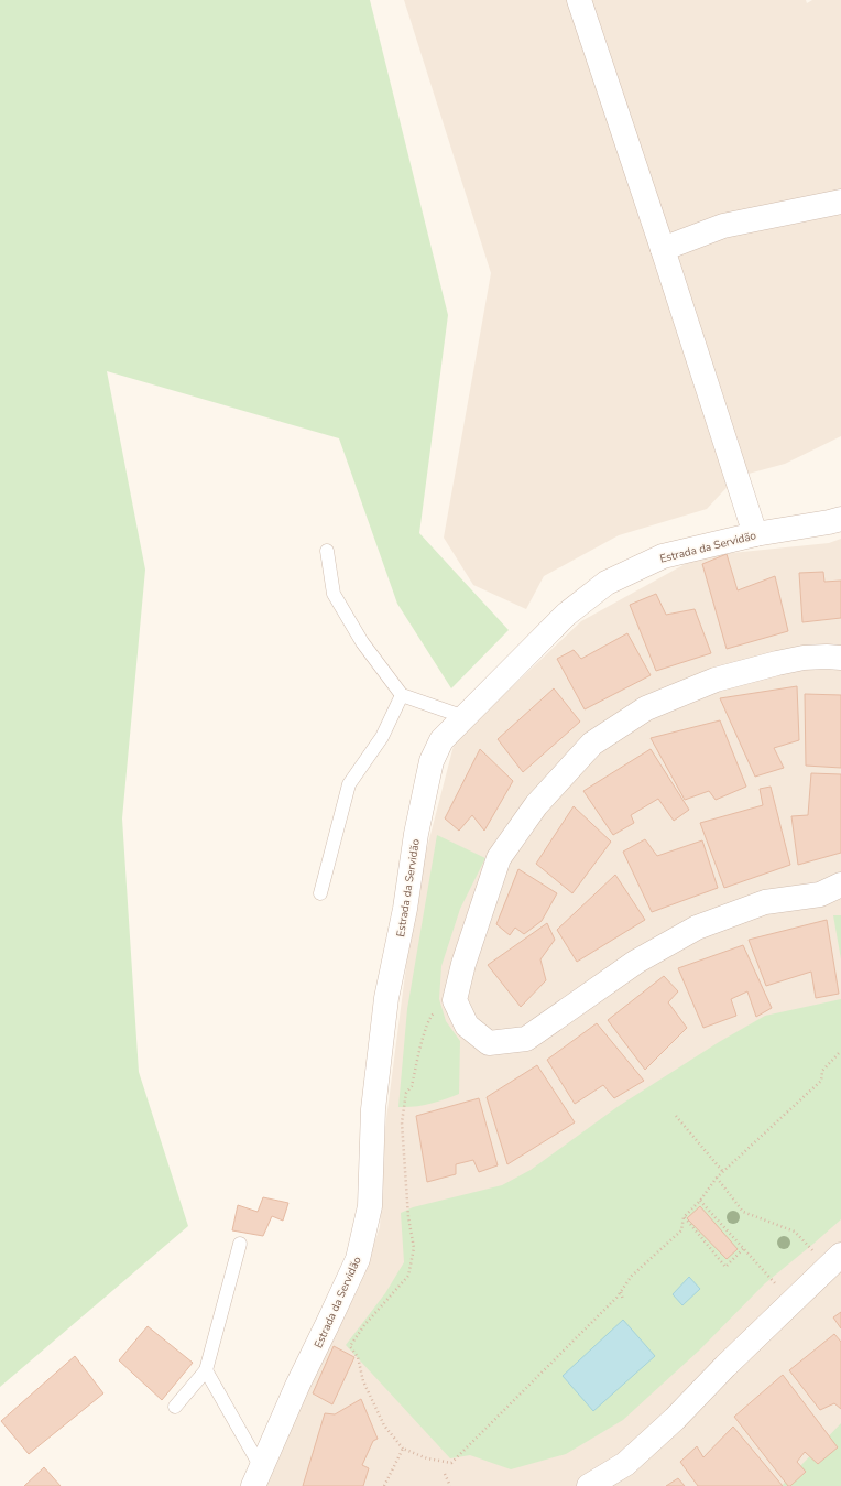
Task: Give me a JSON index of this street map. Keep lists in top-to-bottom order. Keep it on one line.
{"streets":{"street":["Estrada da Servidão"]}}
